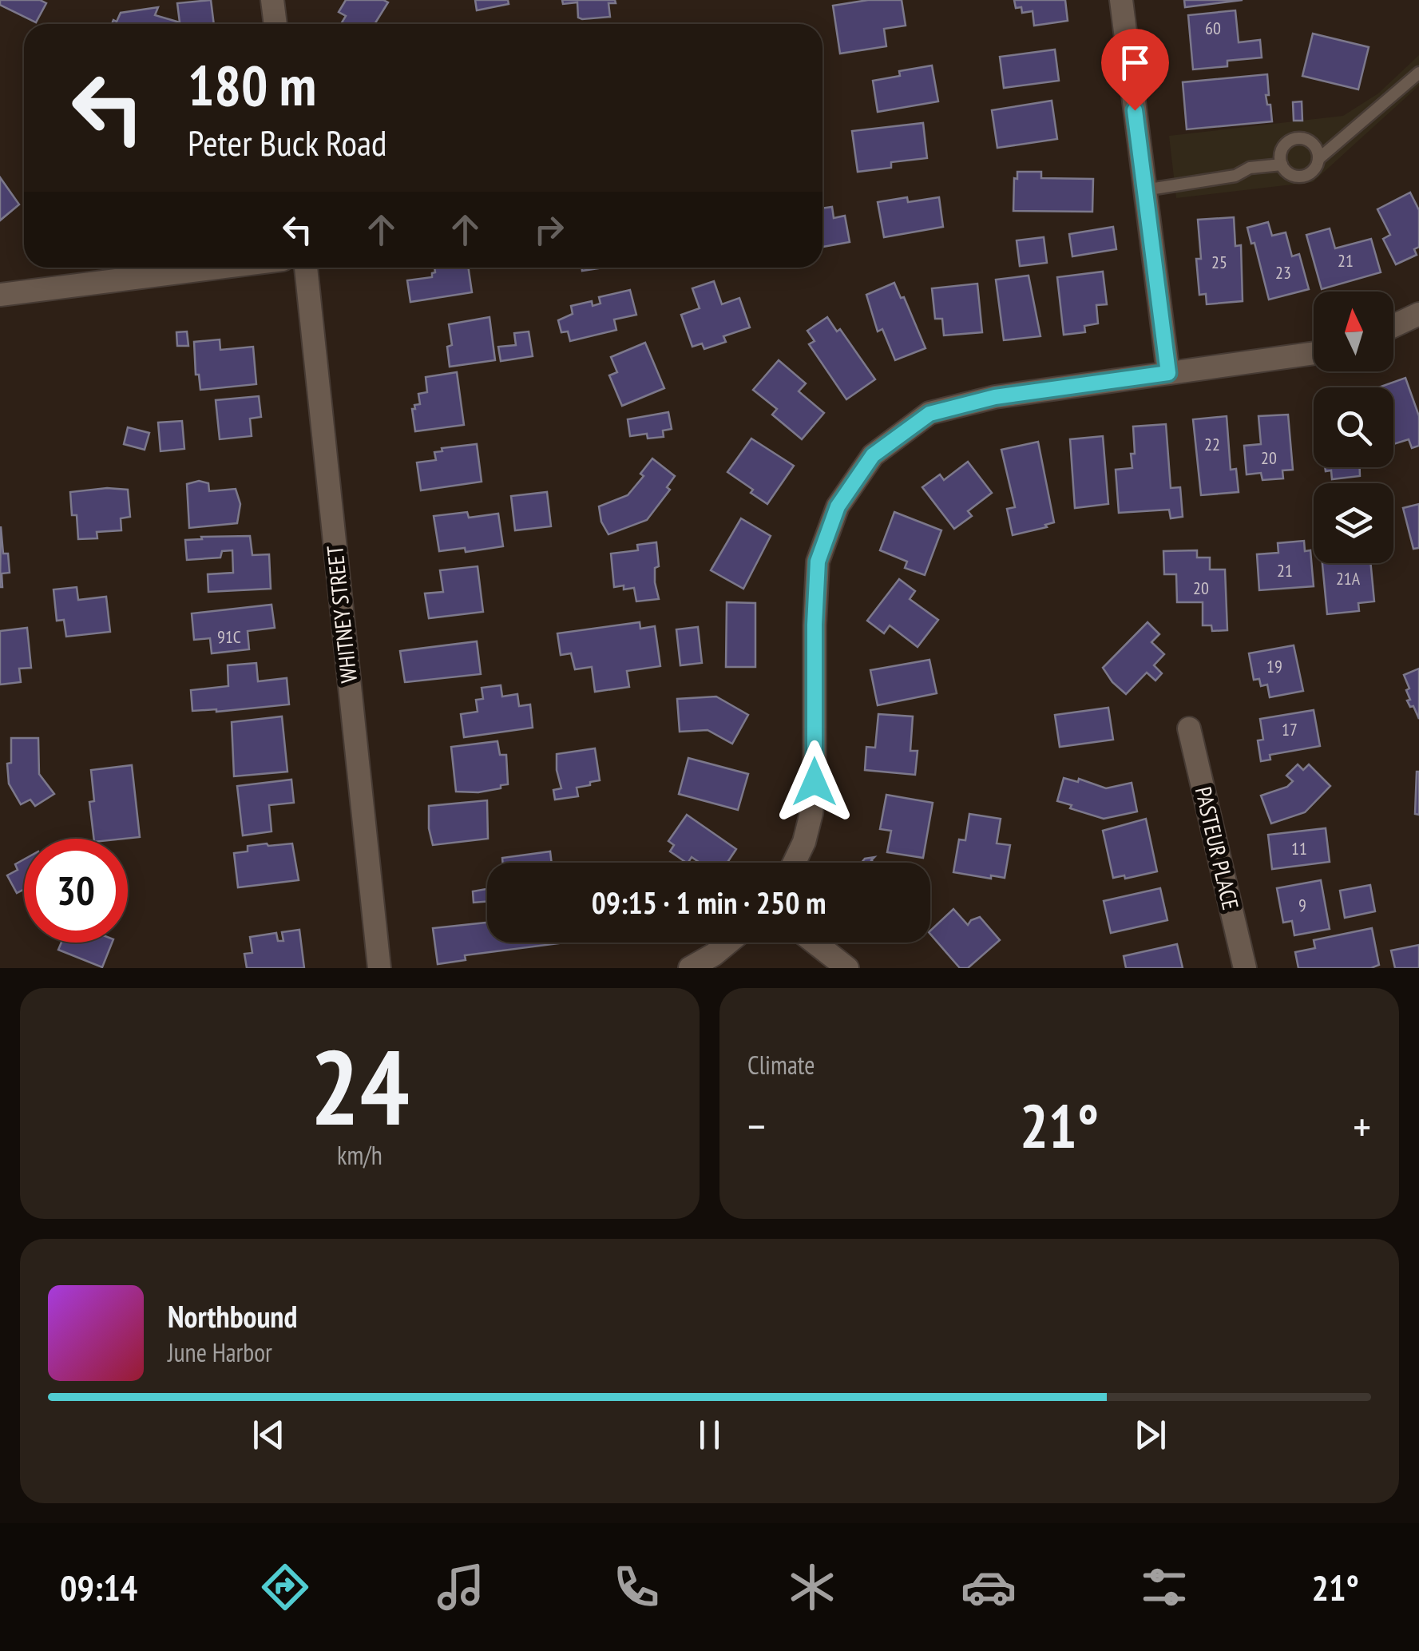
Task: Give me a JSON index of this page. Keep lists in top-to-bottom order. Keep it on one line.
{"streets":{"street":["WHITNEY STREET","PASTEUR PLACE"]},"house_numbers":["60","21","25","23","22","20","21","21A","20","91C","19","17","11","9"],"north":"top","page":{"turn":["180 m","Peter Buck Road"],"limit":"30","trip":"09:15 · 1 min · 250 m","tile":[["24","km/h"],"Climate"],"heat":["−","21°","+"],"song":["Northbound","June Harbor"],"tabs":["09:14","21°"]}}
